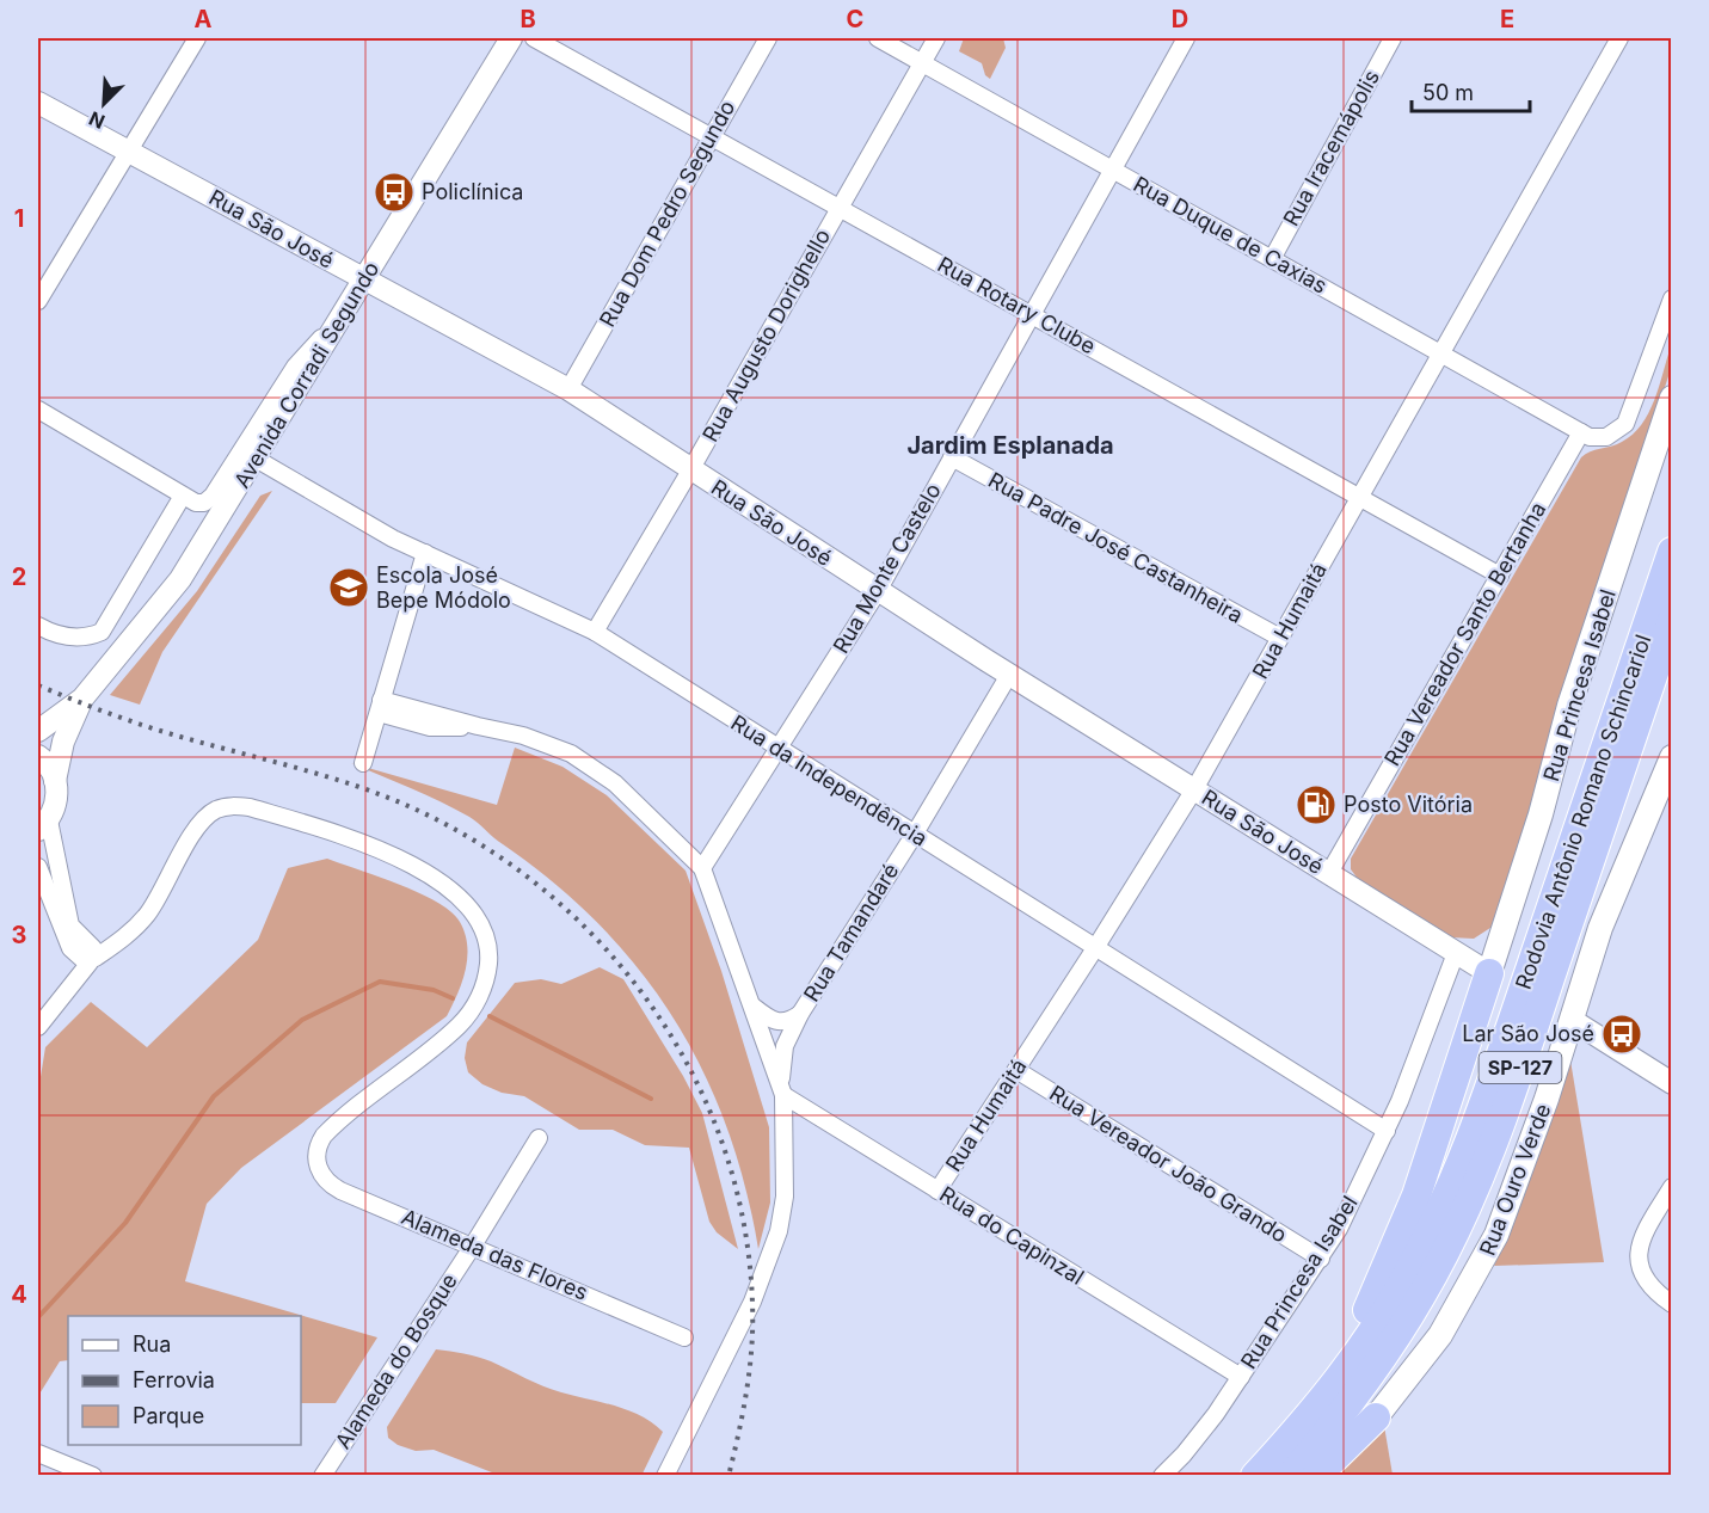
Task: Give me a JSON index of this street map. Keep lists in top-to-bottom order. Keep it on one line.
{"streets":{"highway":["Rodovia Antônio Romano Schincariol","SP-127"],"main road":["Rua Princesa Isabel","Rua Ouro Verde"],"street":["Rua Iracemápolis","Rua Dom Pedro Segundo","Rua São José","Rua Duque de Caxias","Rua Rotary Clube","Rua Augusto Dorighello","Avenida Corradi Segundo","Rua Padre José Castanheira","Rua Monte Castelo","Rua Humaitá","Rua Vereador Santo Bertanha","Rua da Independência","Rua Tamandaré","Rua Vereador João Grando","Rua do Capinzal","Alameda das Flores","Alameda do Bosque"]},"crossings":[["Rua Iracemápolis","Rua Duque de Caxias"],["Rua Dom Pedro Segundo","Rua São José"],["Rua Dom Pedro Segundo","Rua Rotary Clube"],["Rua São José","Rua Augusto Dorighello"],["Rua São José","Avenida Corradi Segundo"],["Rua São José","Rua Monte Castelo"],["Rua São José","Rua Humaitá"],["Rua São José","Rua Vereador Santo Bertanha"],["Rua São José","Rua Princesa Isabel"],["Rua São José","Rua Tamandaré"],["Rua Duque de Caxias","Rua Augusto Dorighello"],["Rua Duque de Caxias","Rua Monte Castelo"],["Rua Duque de Caxias","Rua Humaitá"],["Rua Duque de Caxias","Rua Vereador Santo Bertanha"],["Rua Rotary Clube","Rua Augusto Dorighello"],["Rua Rotary Clube","Rua Monte Castelo"],["Rua Rotary Clube","Rua Humaitá"],["Rua Rotary Clube","Rua Vereador Santo Bertanha"],["Rua Augusto Dorighello","Rua da Independência"],["Avenida Corradi Segundo","Rua da Independência"],["Rua Padre José Castanheira","Rua Monte Castelo"],["Rua Padre José Castanheira","Rua Humaitá"],["Rua Monte Castelo","Rua da Independência"],["Rua Humaitá","Rua da Independência"],["Rua Humaitá","Rua Vereador João Grando"],["Rua Humaitá","Rua do Capinzal"],["Rua Princesa Isabel","Rua da Independência"],["Rua Princesa Isabel","Rua Vereador João Grando"],["Rua Princesa Isabel","Rua do Capinzal"],["Rua da Independência","Rua Tamandaré"],["Rua Tamandaré","Rua do Capinzal"],["Alameda das Flores","Alameda do Bosque"]],"districts":["Jardim Esplanada"],"places":{"bus stop":["Policlínica","Lar São José"],"school or university":["Escola José Bepe Módolo"],"fuel station":["Posto Vitória"]},"legend":["Rua","Ferrovia","Parque"],"scale_bar":"50 m","north":"bottom left","grid":{"columns":["A","B","C","D","E"],"rows":["1","2","3","4"]}}
